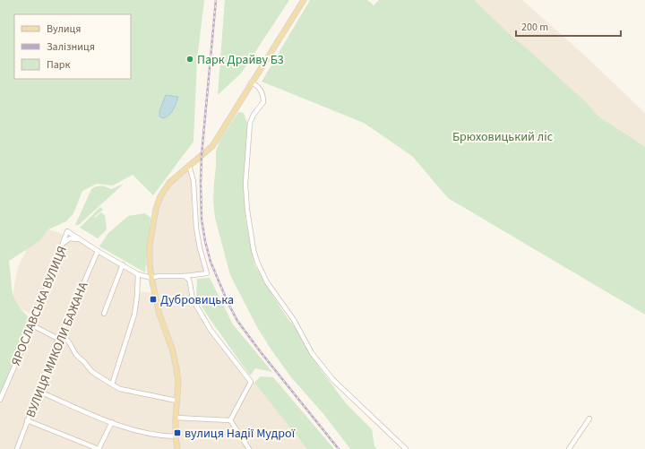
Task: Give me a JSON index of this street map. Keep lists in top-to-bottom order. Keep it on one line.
{"streets":{"street":["ЯРОСЛАВСЬКА ВУЛИЦЯ","ВУЛИЦЯ МИКОЛИ БАЖАНА"]},"parks":["Брюховицький ліс"],"places":{"other":["Парк Драйву Б3"],"transit":["Дубровицька","вулиця Надії Мудрої"]},"legend":["Вулиця","Залізниця","Парк"],"scale_bar":"200 m"}
